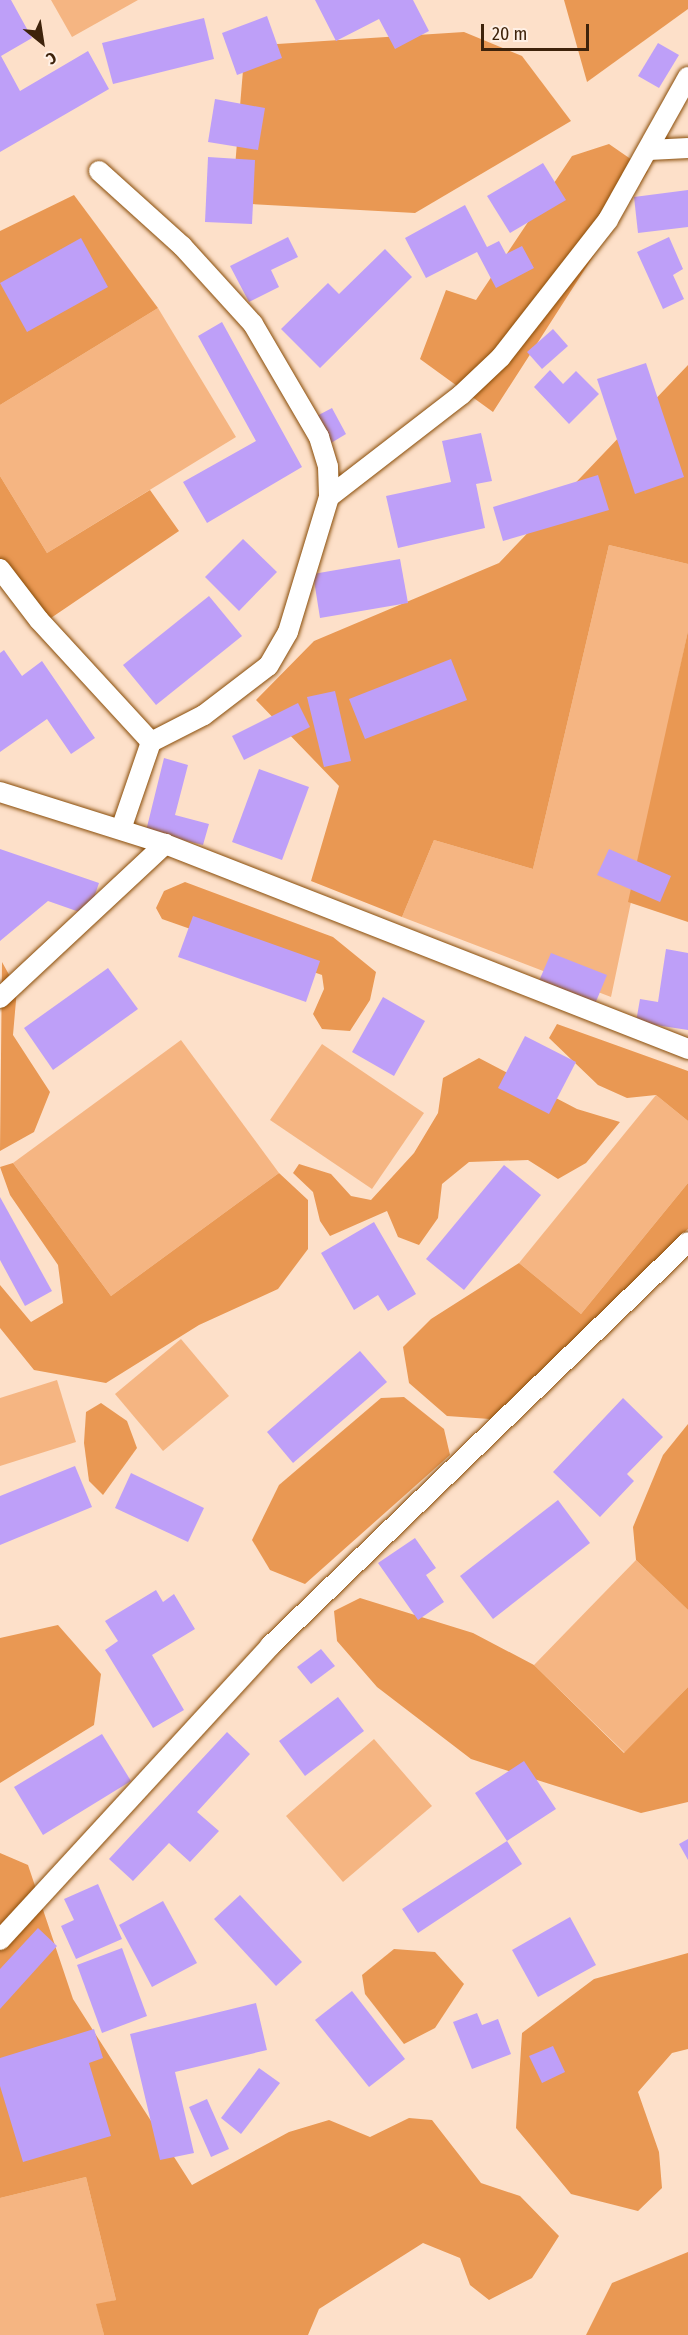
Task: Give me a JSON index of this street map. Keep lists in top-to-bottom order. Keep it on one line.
{"scale_bar":"20 m","north":"bottom right"}
